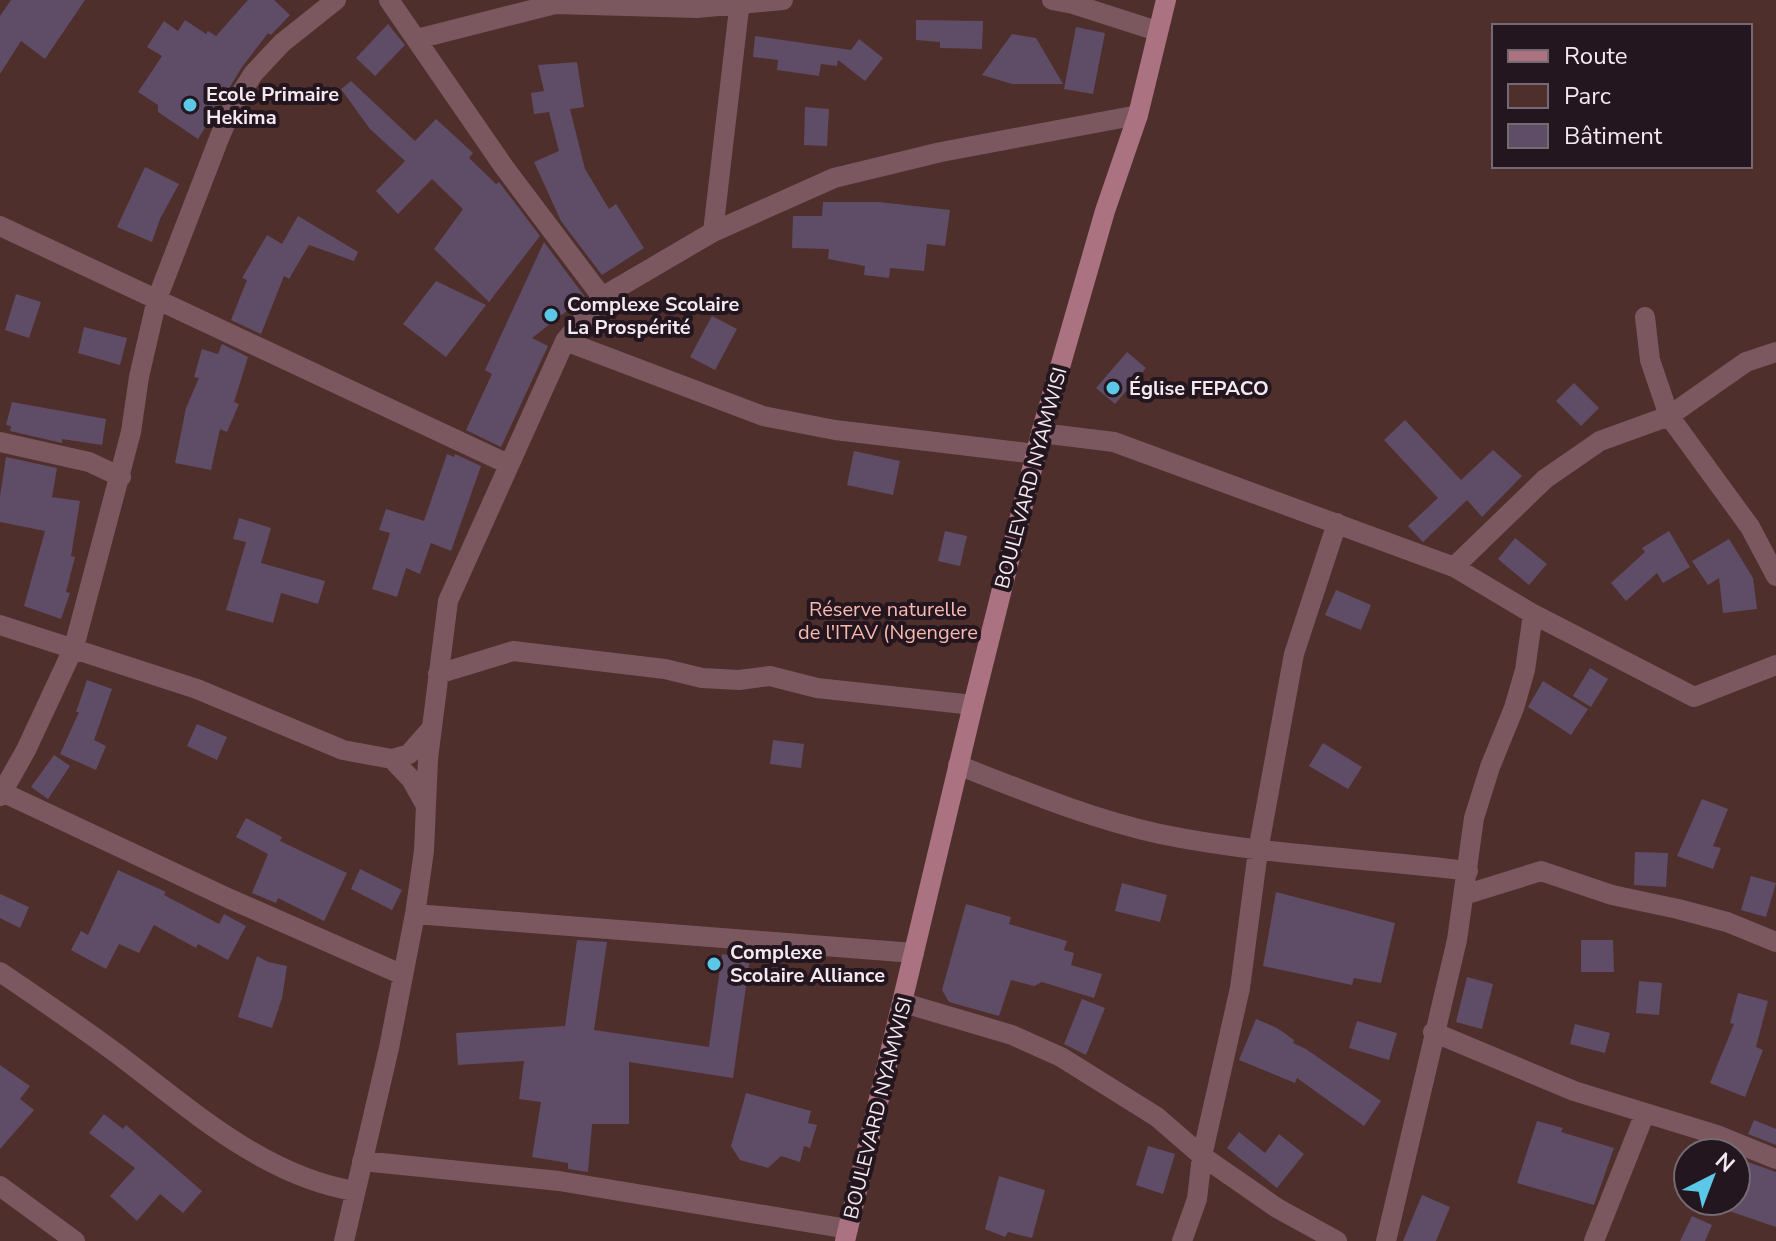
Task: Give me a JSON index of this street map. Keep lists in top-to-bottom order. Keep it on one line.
{"streets":{"main road":["BOULEVARD NYAMWISI"]},"parks":["Réserve naturelle de l'ITAV (Ngengere"],"places":["Ecole Primaire Hekima","Complexe Scolaire La Prospérité","Église FEPACO","Complexe Scolaire Alliance"],"legend":["Route","Parc","Bâtiment"],"north":"top right"}
